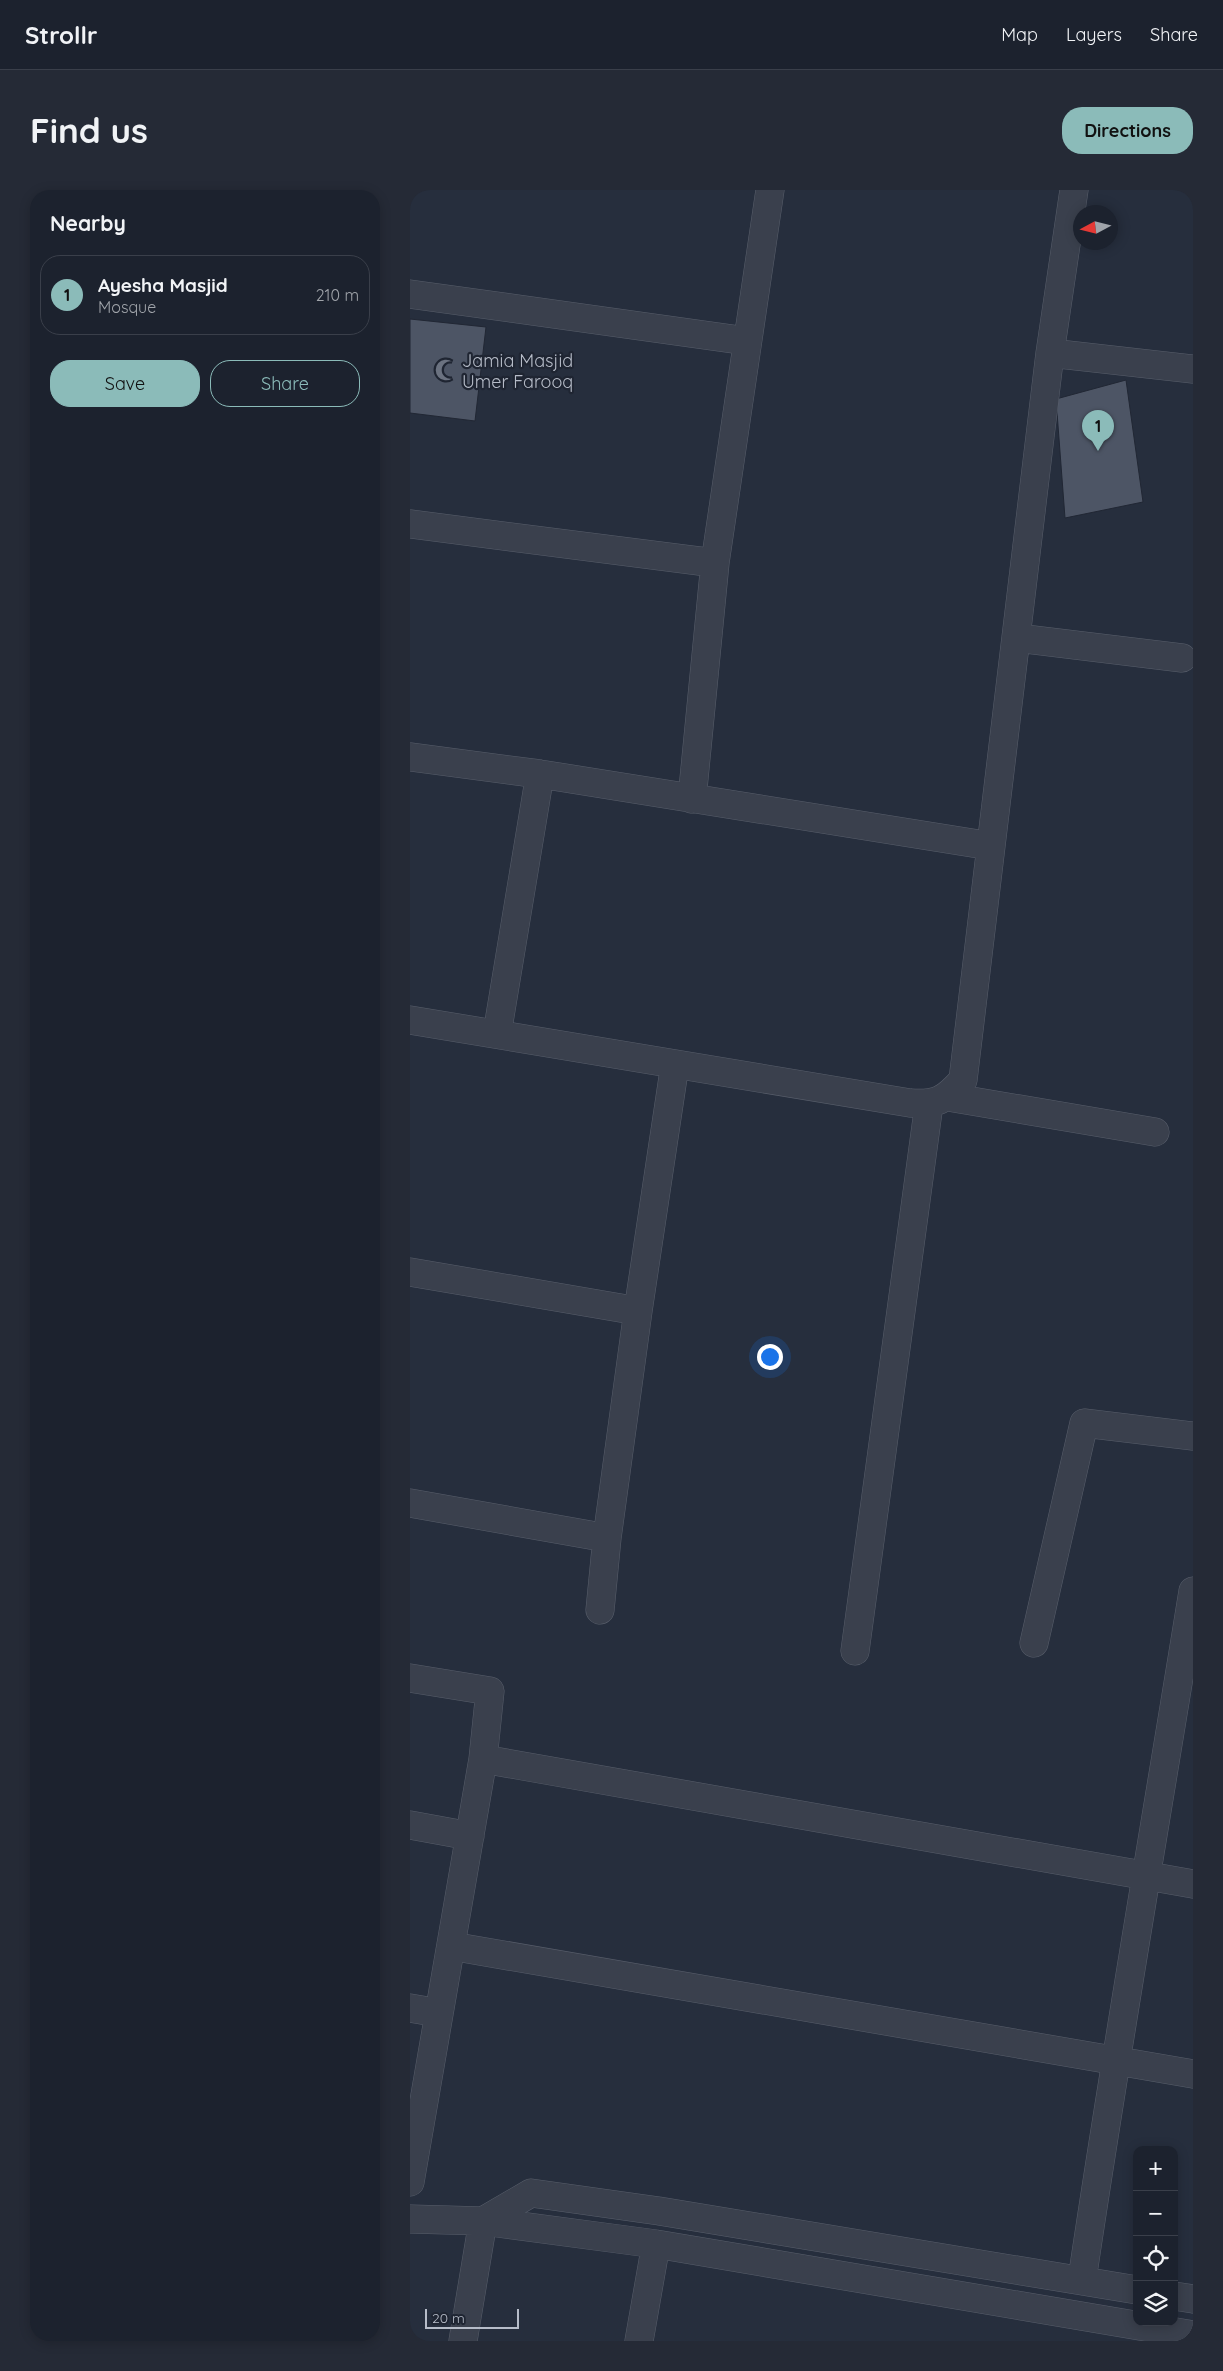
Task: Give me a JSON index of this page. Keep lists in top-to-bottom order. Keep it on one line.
{"places":{"mosque":["Jamia Masjid Umer Farooq"]},"scale_bar":"20 m","north":"left","page":{"header":"Strollr","nav":["Map","Layers","Share"],"buttons":["Directions",["Save","Share"]],"title":"Find us","heading":"Nearby","list":[{"mark":"1","name":"Ayesha Masjid","note":"Mosque","value":"210 m"}],"pins":"1","map_buttons":["+","−"],"scale":"20 m"}}
